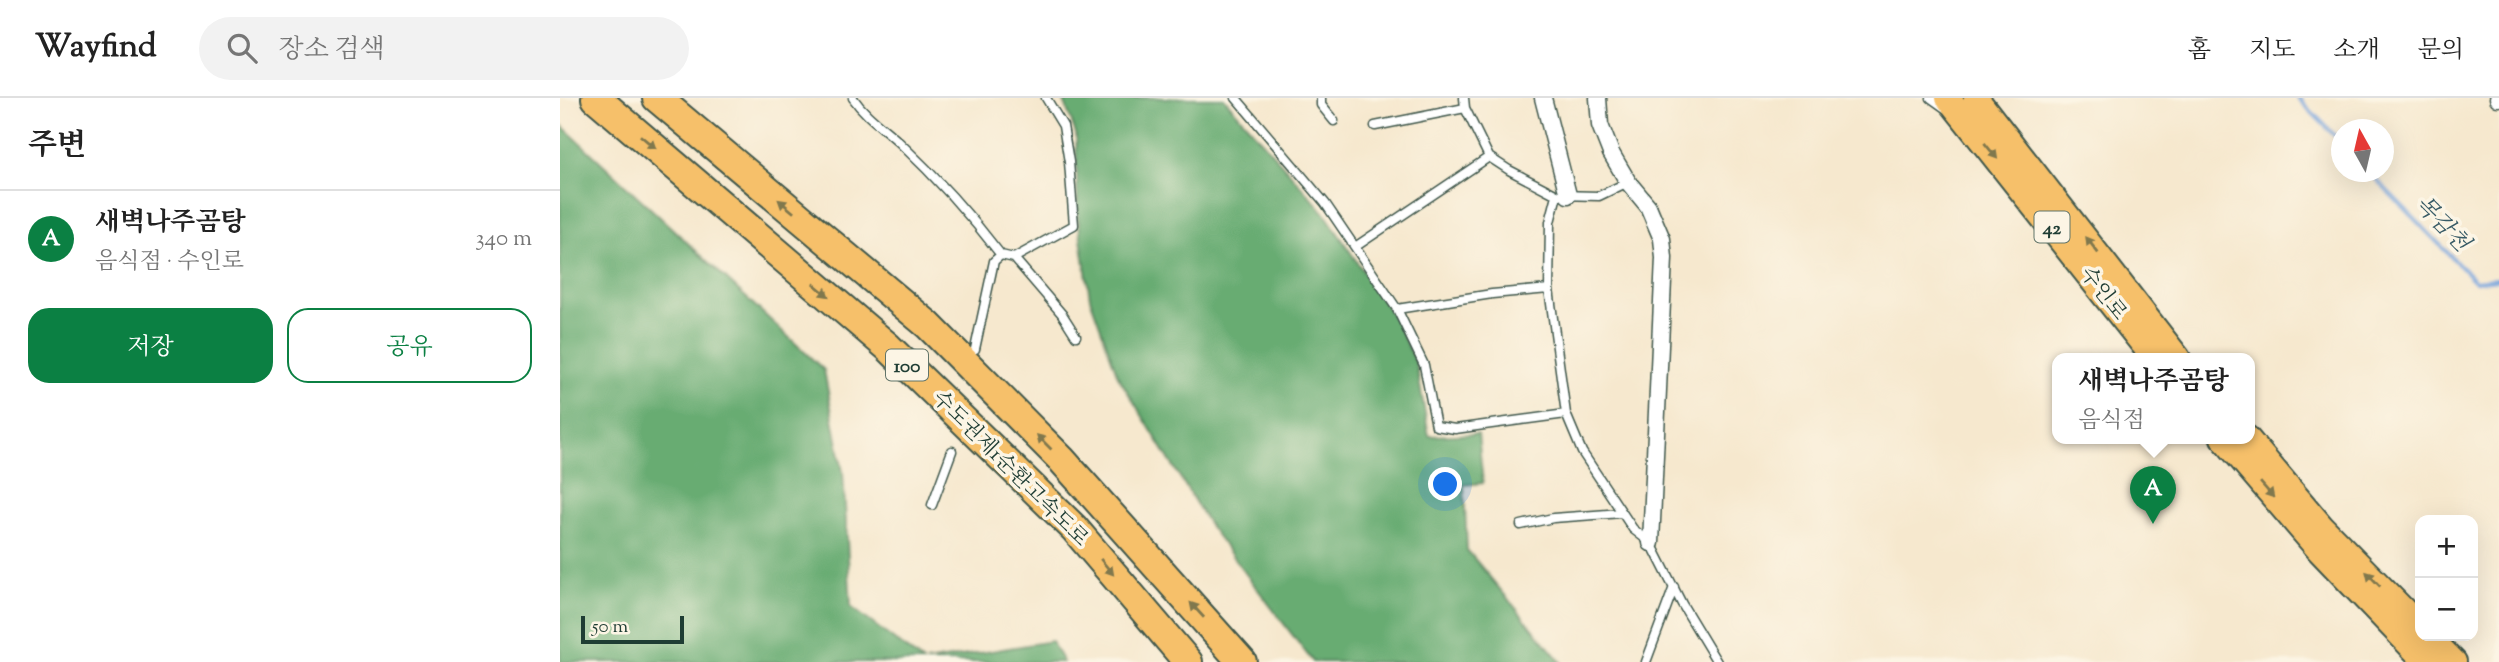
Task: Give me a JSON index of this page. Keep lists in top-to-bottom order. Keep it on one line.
{"streets":{"highway":["100","수도권제1순환고속도로"],"main road":["42","수인로"]},"water":["목감천"],"scale_bar":"50 m","north":"top","page":{"header":"Wayfind","search":"장소 검색","nav":["홈","지도","소개","문의"],"heading":"주변","list":[{"mark":"A","name":"새벽나주곰탕","note":"음식점 · 수인로","value":"340 m"}],"buttons":["저장","공유"],"popup":["새벽나주곰탕","음식점"],"pins":"A","map_buttons":["+","−"],"scale":"50 m"}}
